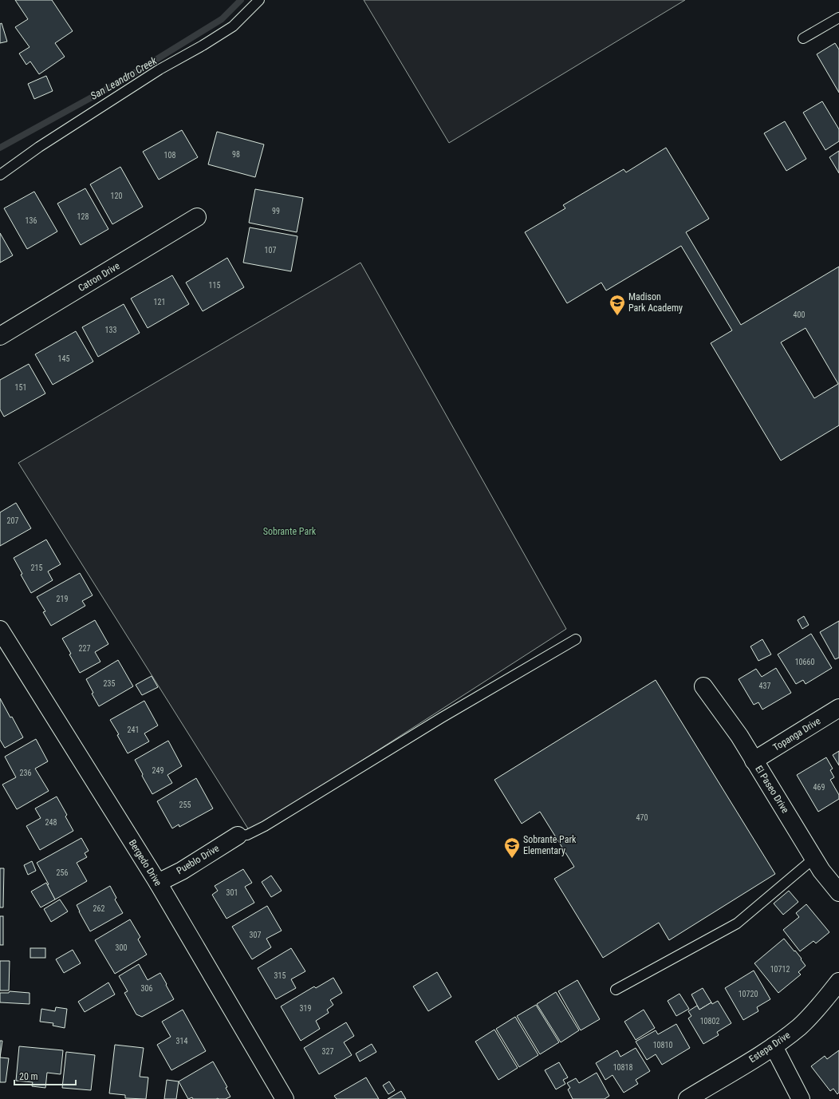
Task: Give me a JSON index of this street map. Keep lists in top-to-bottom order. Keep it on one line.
{"streets":{"street":["Catron Drive","Topanga Drive","El Paseo Drive","Pueblo Drive","Bergedo Drive","Estepa Drive"]},"crossings":[["Topanga Drive","El Paseo Drive"],["Pueblo Drive","Bergedo Drive"]],"water":["San Leandro Creek"],"parks":["Sobrante Park"],"places":{"school or university":["Madison Park Academy","Sobrante Park Elementary"]},"house_numbers":["98","108","120","99","128","136","107","115","121","400","133","145","151","207","215","219","227","10660","235","437","241","249","236","469","255","470","248","256","301","262","307","300","10712","315","306","10720","319","10802","314","10810","327","10818"],"scale_bar":"20 m"}
